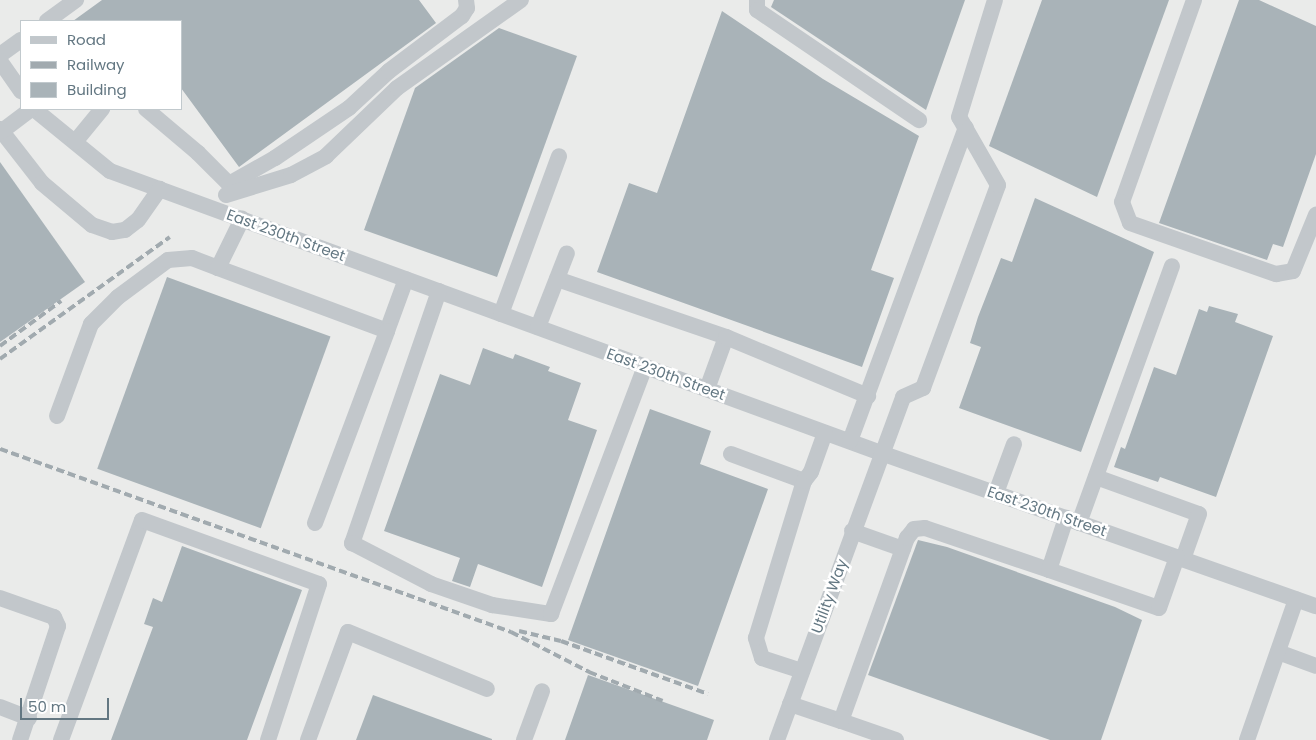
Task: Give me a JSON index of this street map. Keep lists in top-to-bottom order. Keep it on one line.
{"streets":{"street":["East 230th Street","Utility Way"]},"crossings":[["East 230th Street","Utility Way"]],"legend":["Road","Railway","Building"],"scale_bar":"50 m"}
